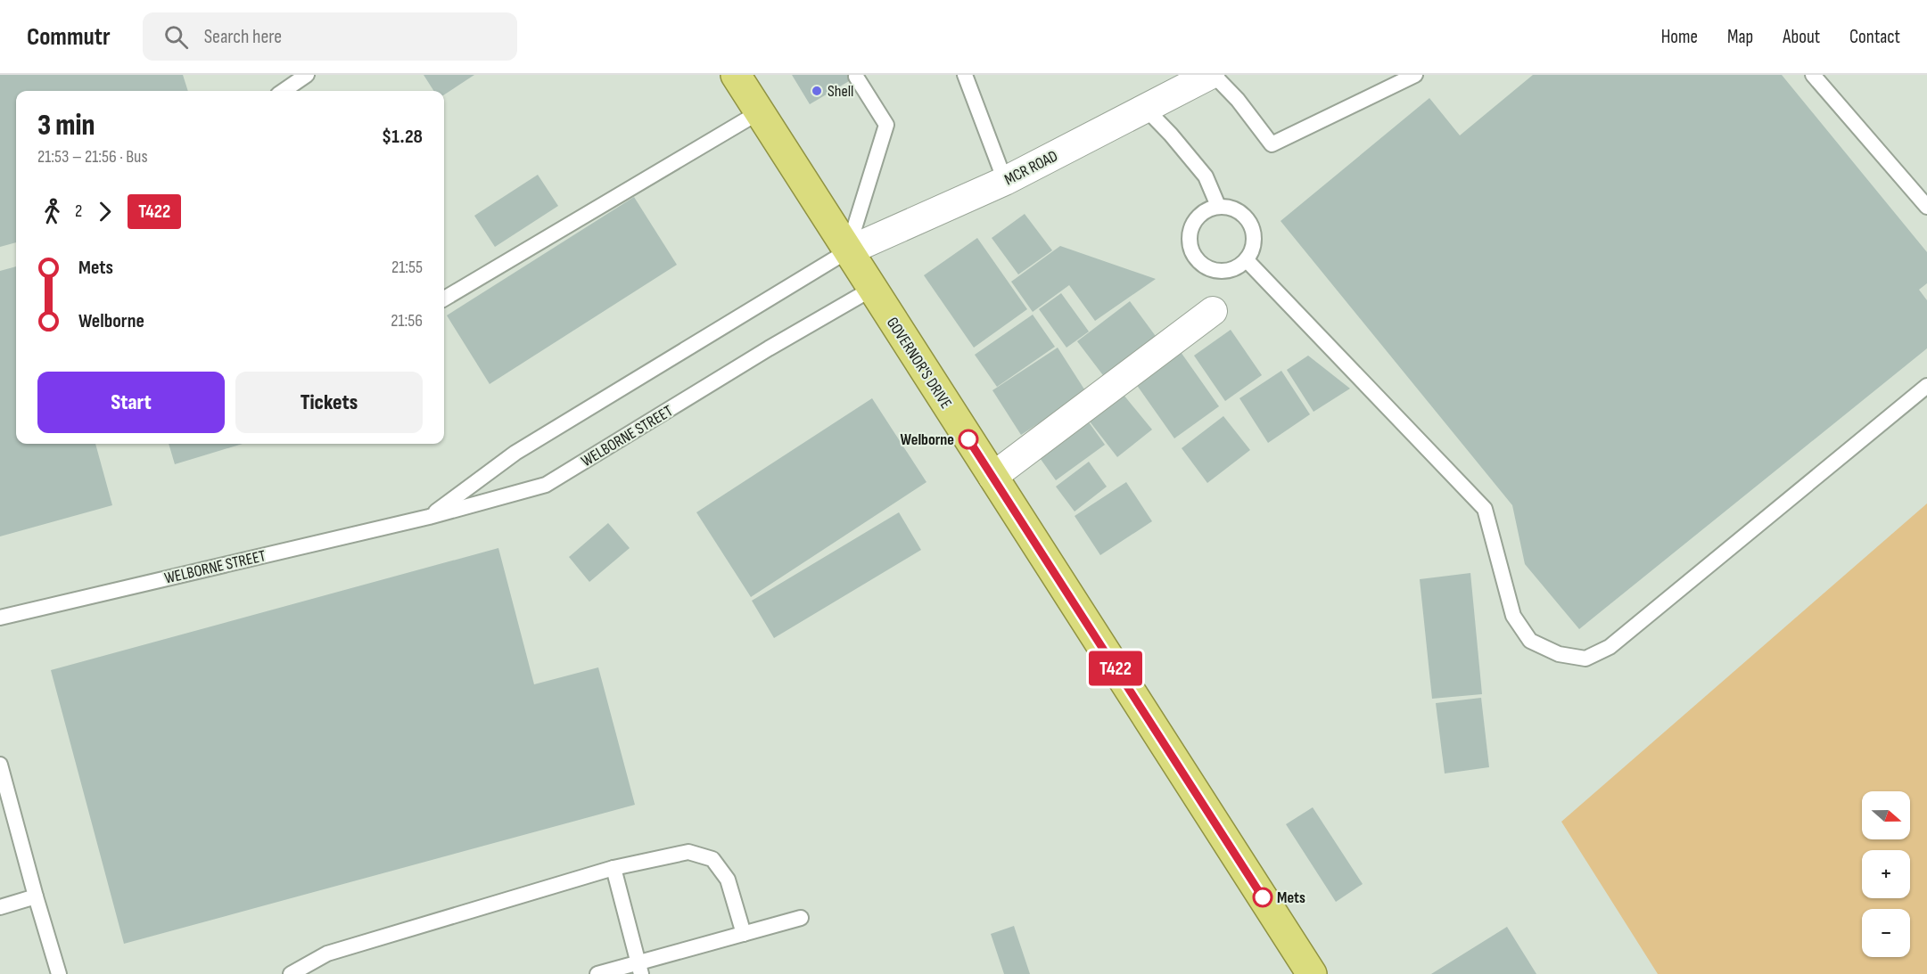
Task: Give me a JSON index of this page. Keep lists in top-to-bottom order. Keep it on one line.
{"streets":{"highway":["GOVERNOR'S DRIVE"],"street":["MCR ROAD"],"lane":["WELBORNE STREET"]},"crossings":[["MCR ROAD","GOVERNOR'S DRIVE"],["MCR ROAD","WELBORNE STREET"],["GOVERNOR'S DRIVE","WELBORNE STREET"]],"places":["Shell","Welborne","Mets"],"lines":["bus line T422"],"north":"right","page":{"header":"Commutr","search":"Search here","nav":["Home","Map","About","Contact"],"on_map":"T422","heading":["3 min","21:53 – 21:56 · Bus","$1.28"],"legs":["2","T422"],"list":[{"name":"Mets","value":"21:55"},{"name":"Welborne","value":"21:56"}],"buttons":["Start","Tickets"],"map_buttons":["+","−"]}}
